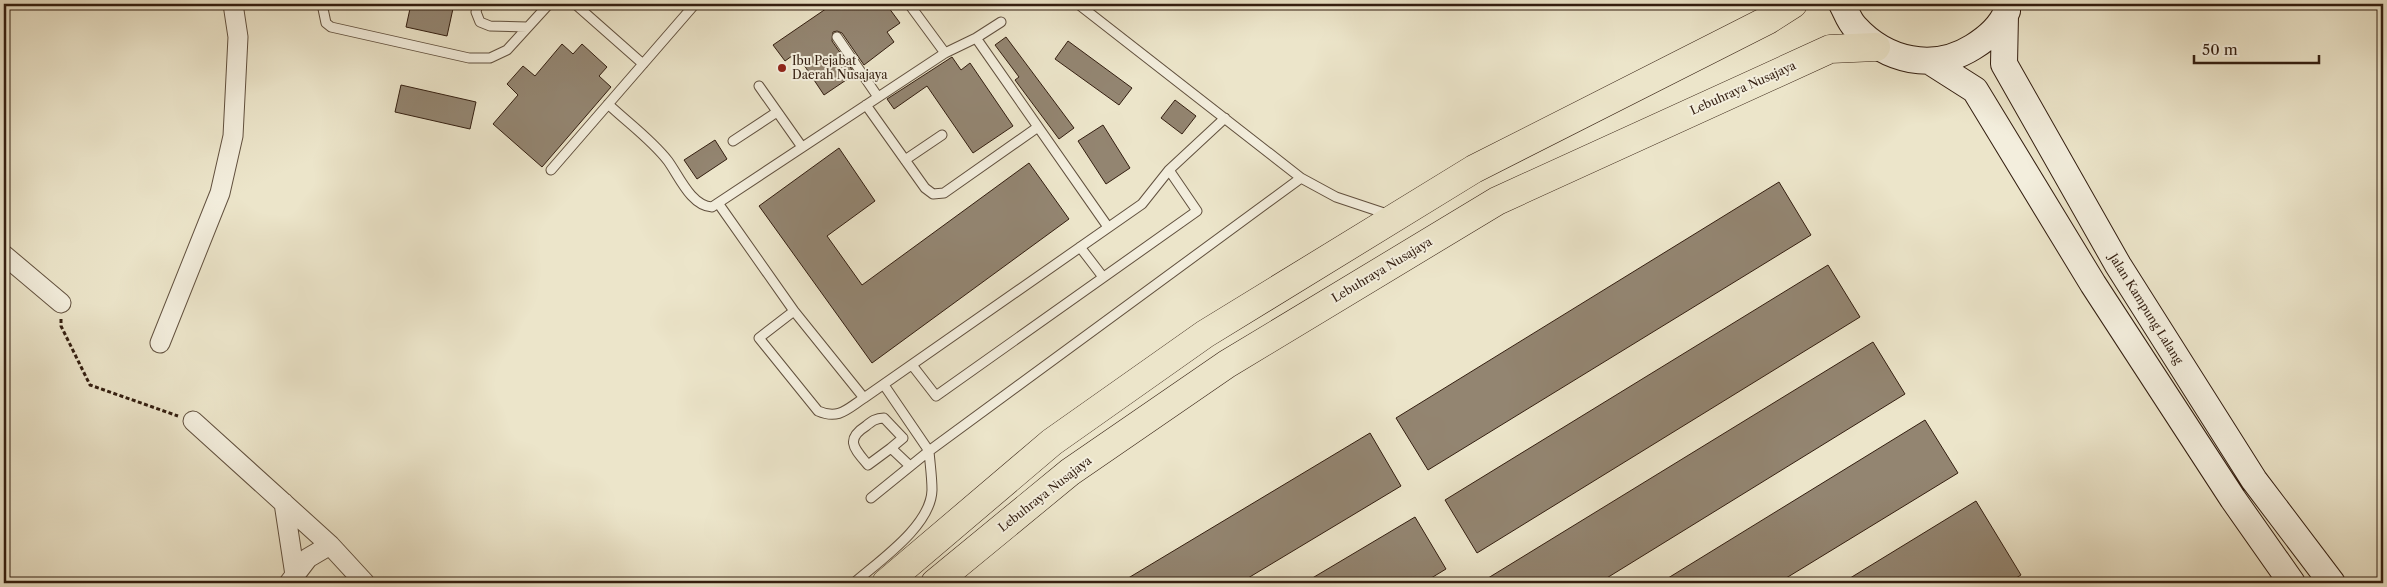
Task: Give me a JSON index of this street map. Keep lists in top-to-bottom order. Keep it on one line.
{"streets":{"main road":["Lebuhraya Nusajaya","Jalan Kampung Lalang"]},"places":["Ibu Pejabat Daerah Nusajaya"],"scale_bar":"50 m"}
